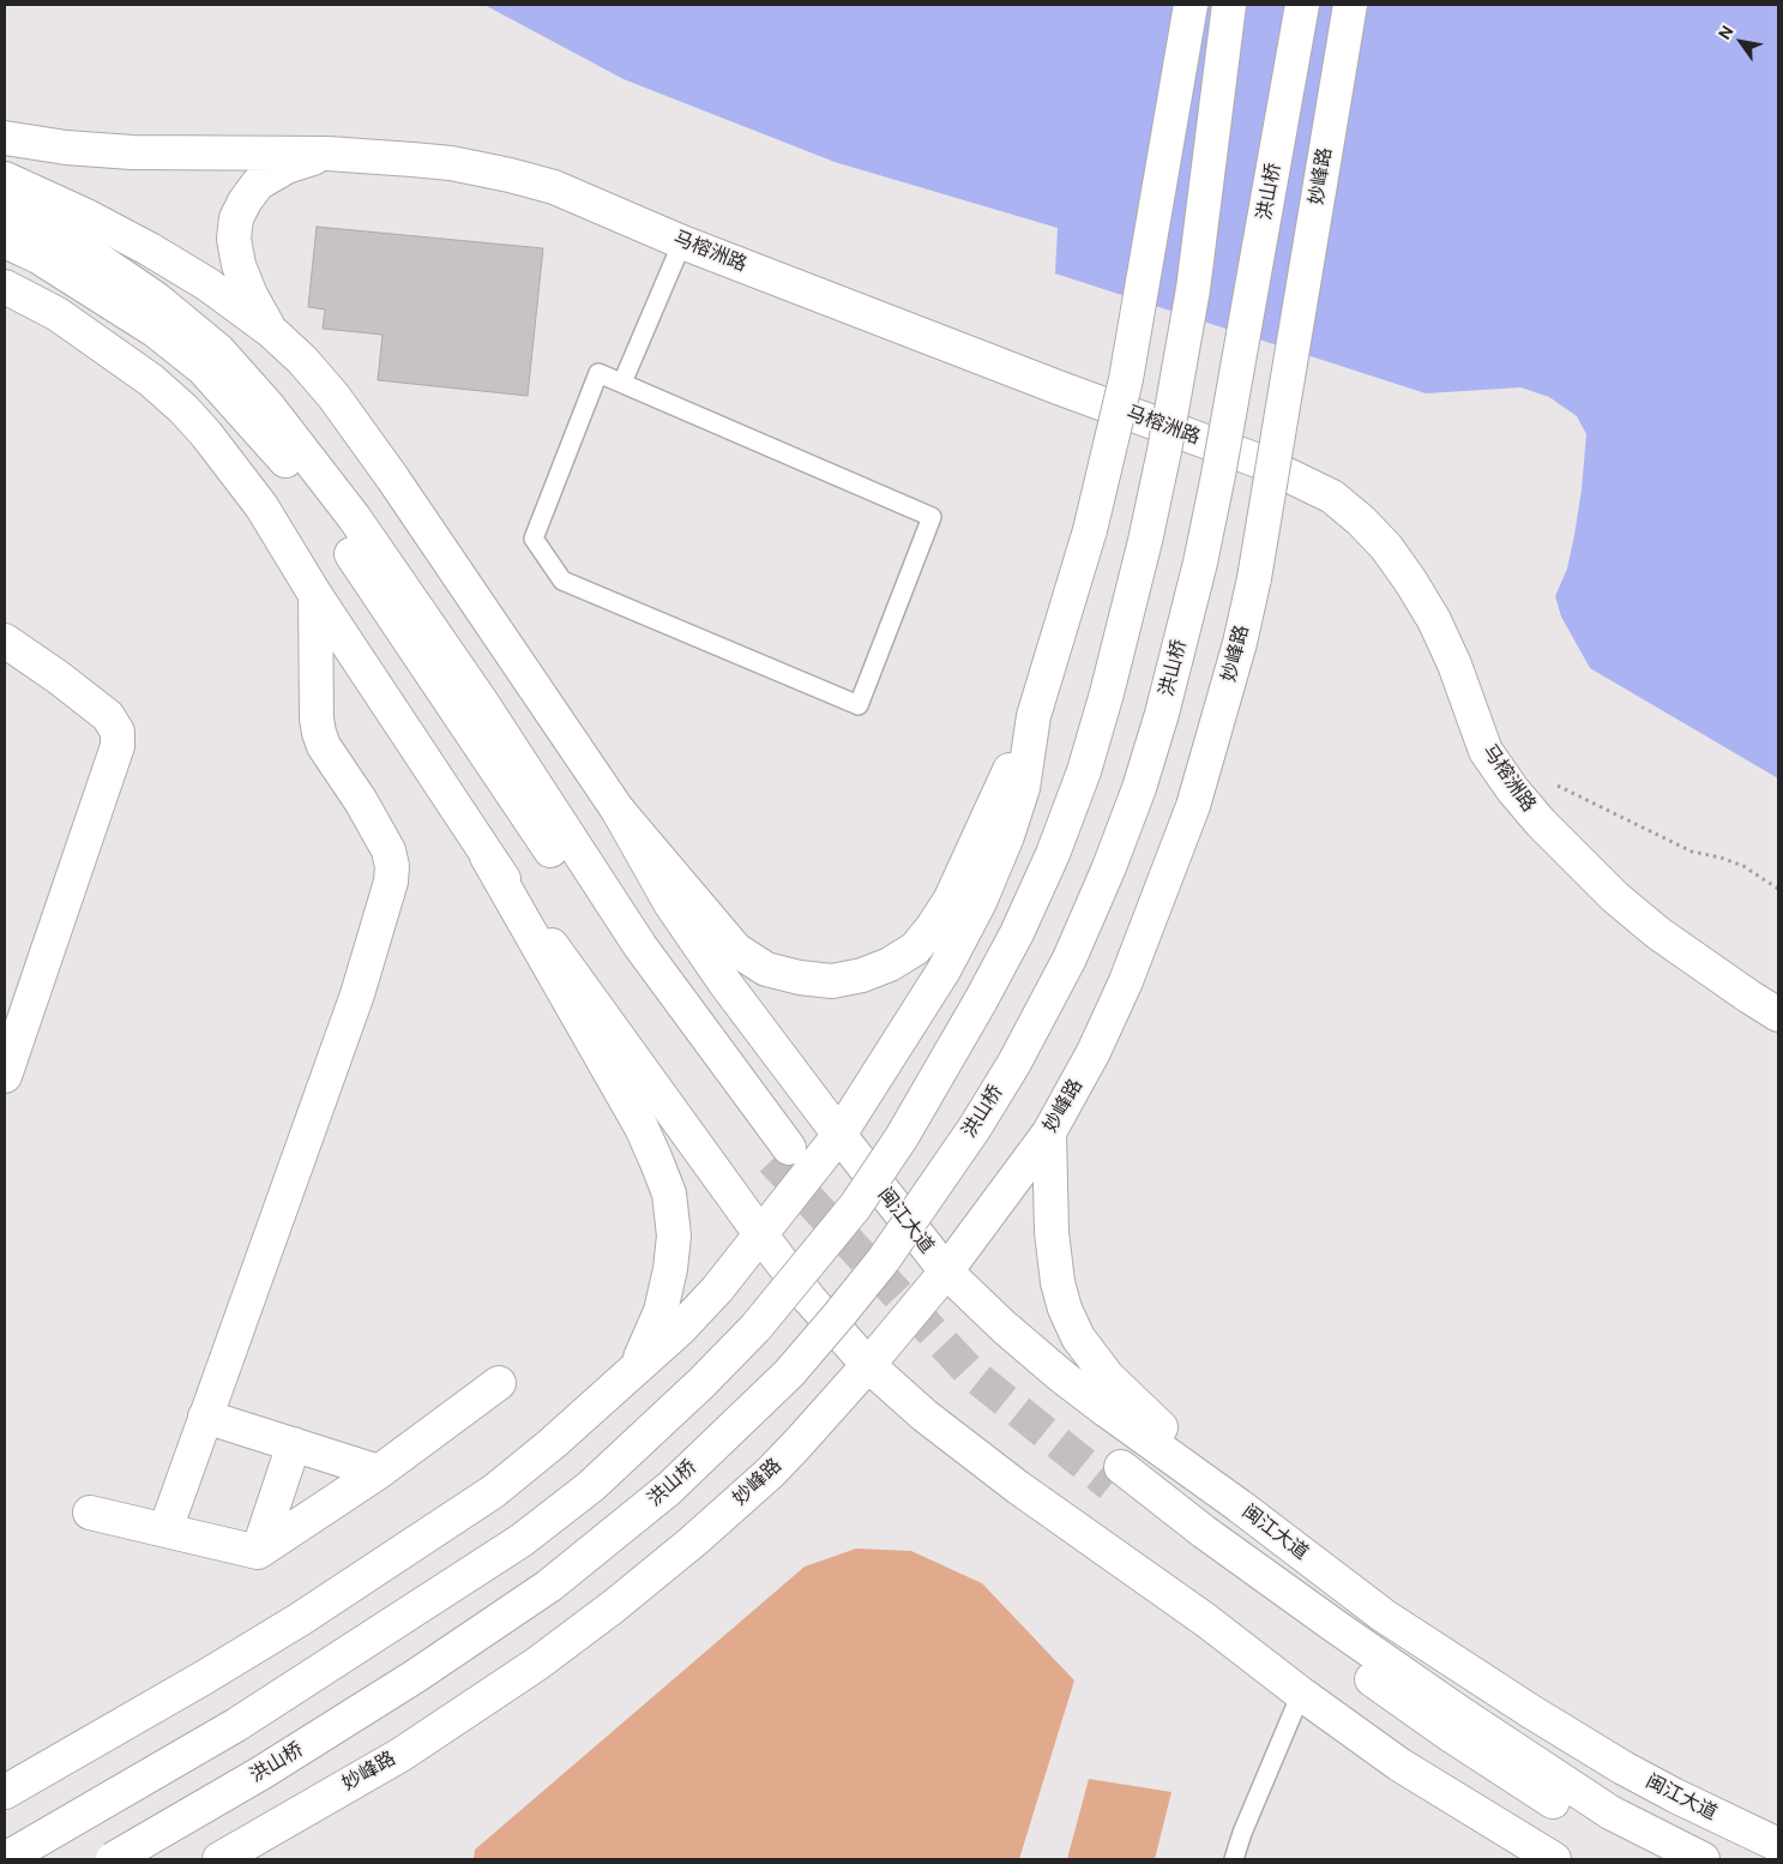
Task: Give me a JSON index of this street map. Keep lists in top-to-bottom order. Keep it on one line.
{"streets":{"main road":["妙峰路","洪山桥","马榕洲路","闽江大道"]},"crossings":[["妙峰路","闽江大道"]],"north":"top left"}
